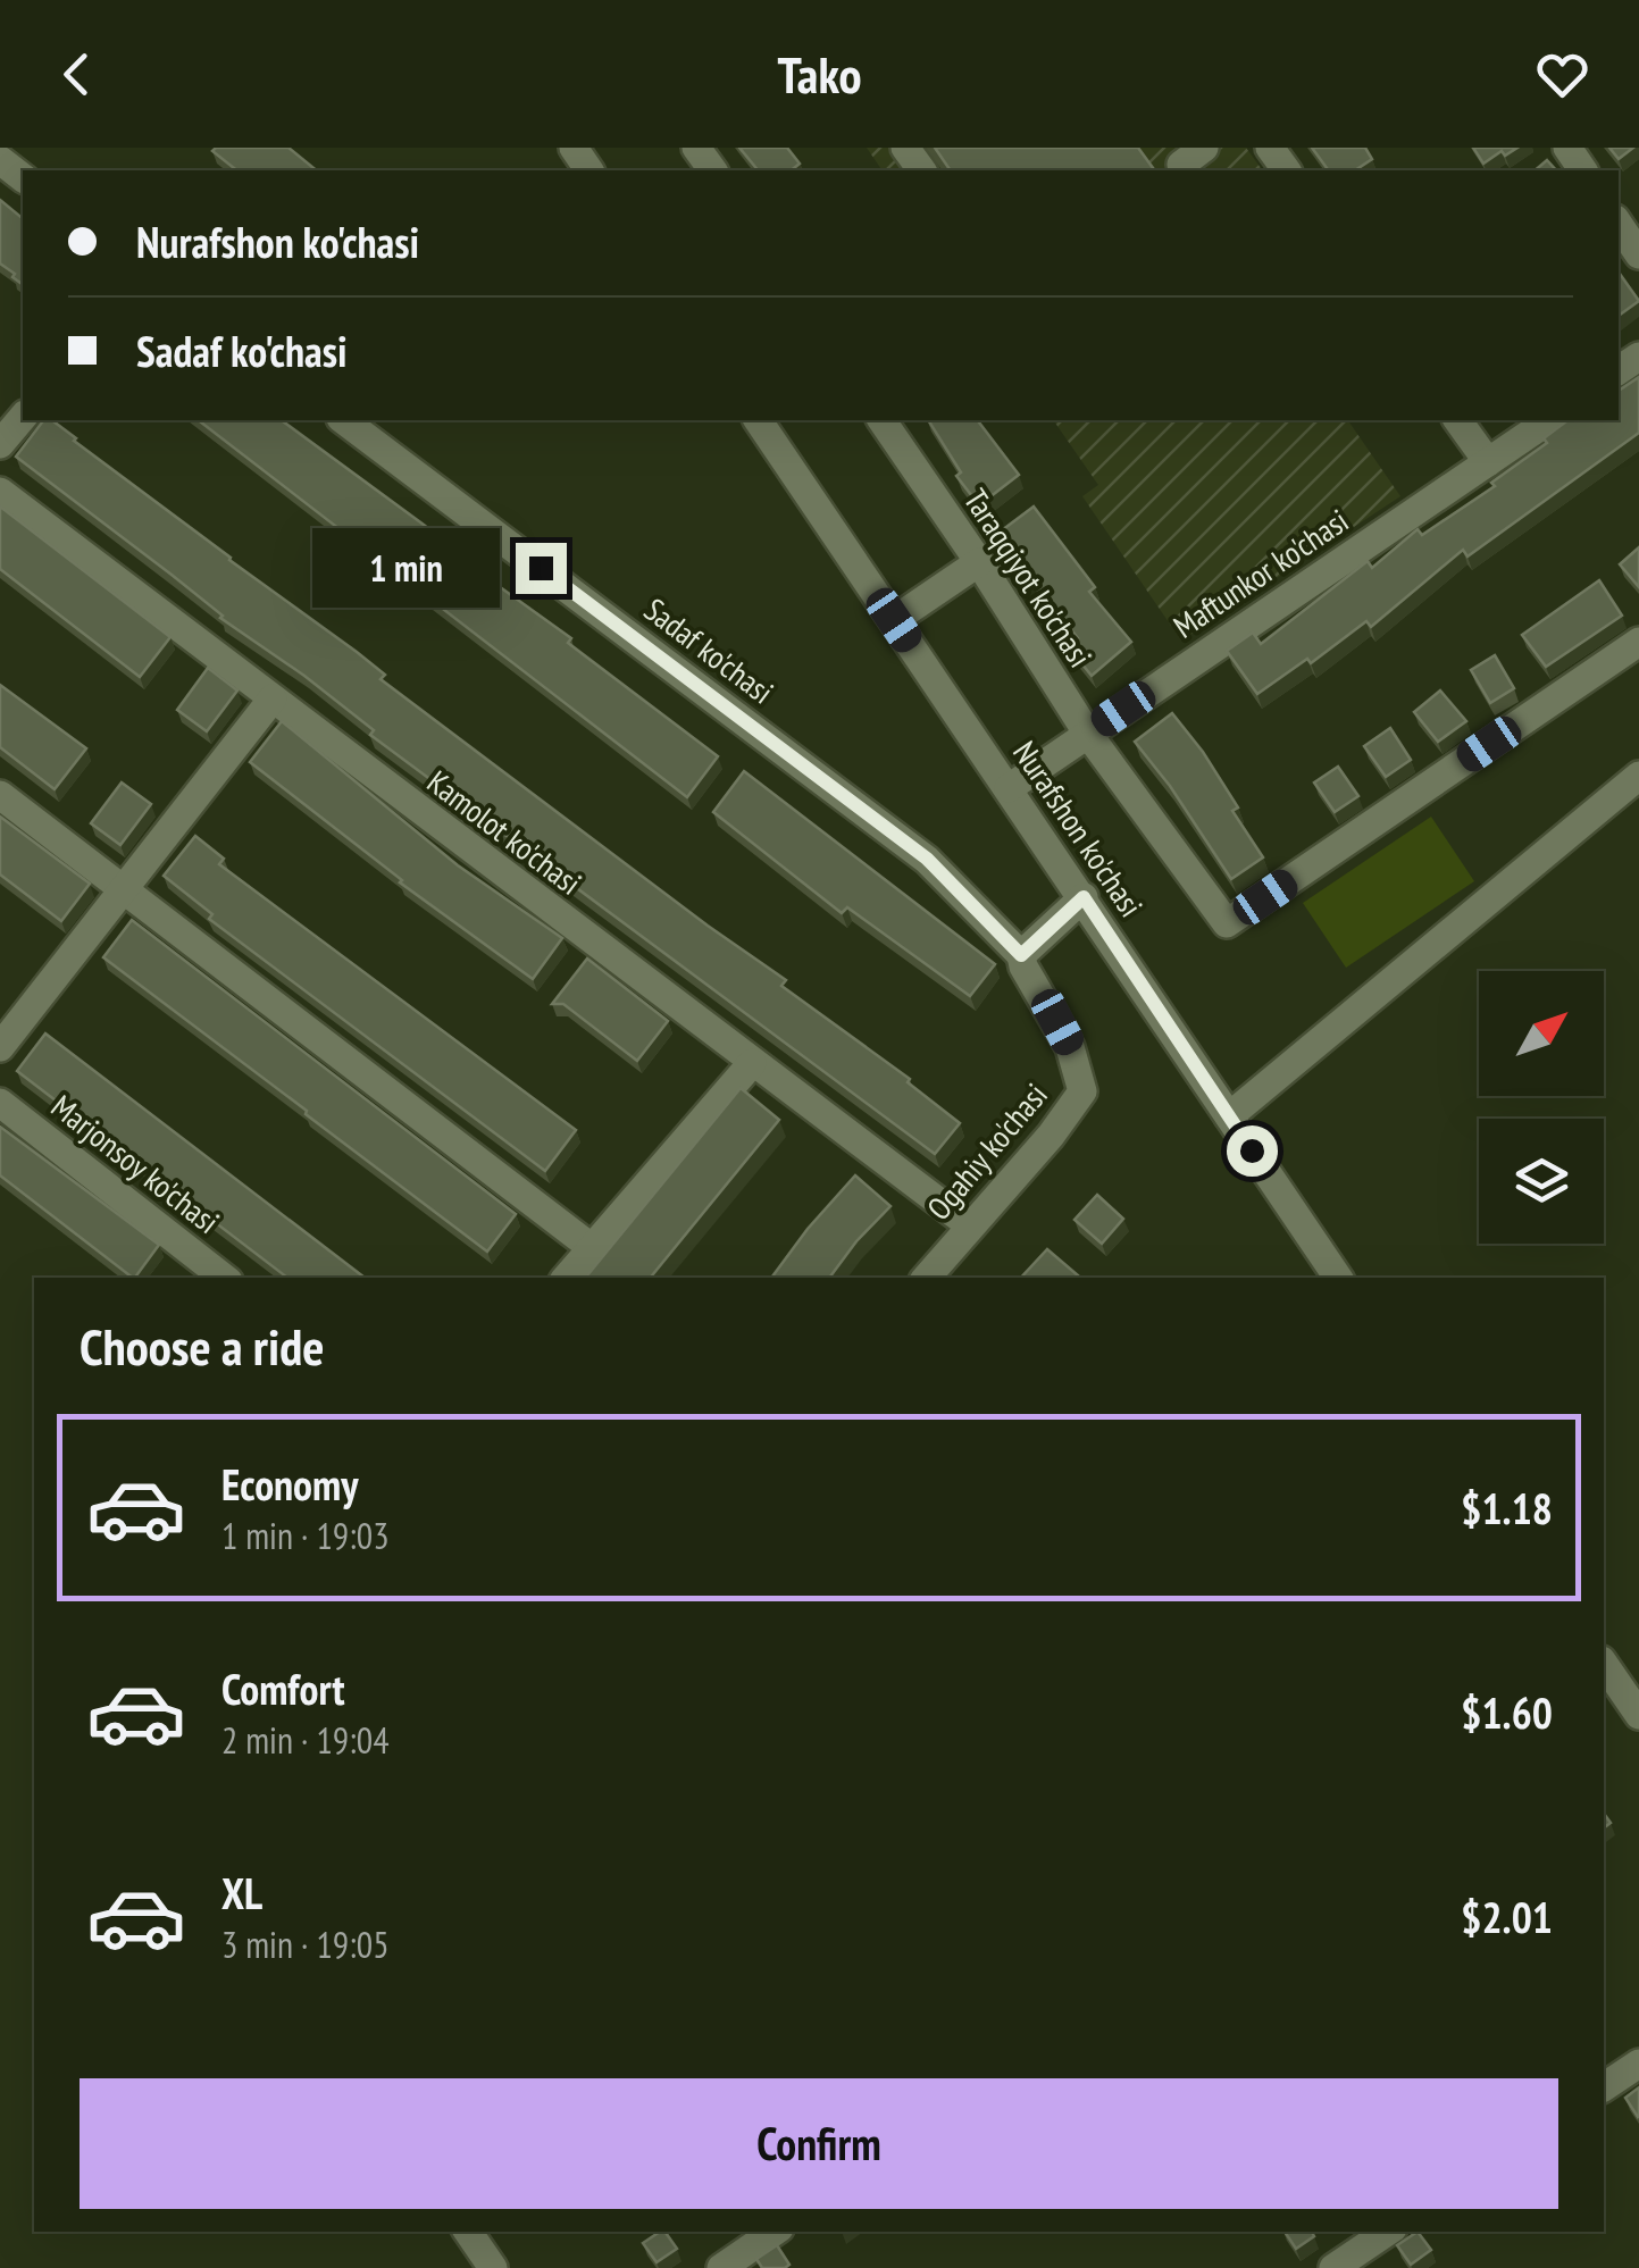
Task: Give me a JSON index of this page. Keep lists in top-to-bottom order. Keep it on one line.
{"streets":{"street":["Maftunkor ko'chasi","Taraqqiyot ko'chasi","Sadaf ko'chasi","Nurafshon ko'chasi","Kamolot ko'chasi","Ogahiy ko'chasi","Marjonsoy ko'chasi"]},"crossings":[["Maftunkor ko'chasi","Taraqqiyot ko'chasi"],["Maftunkor ko'chasi","Nurafshon ko'chasi"],["Sadaf ko'chasi","Ogahiy ko'chasi"],["Kamolot ko'chasi","Ogahiy ko'chasi"]],"north":"top right","page":{"header":"Tako","banner":["Nurafshon ko'chasi","Sadaf ko'chasi"],"bubble":"1 min","heading":"Choose a ride","list":[{"name":"Economy","note":"1 min · 19:03","value":"$1.18"},{"name":"Comfort","note":"2 min · 19:04","value":"$1.60"},{"name":"XL","note":"3 min · 19:05","value":"$2.01"}],"buttons":"Confirm"}}
